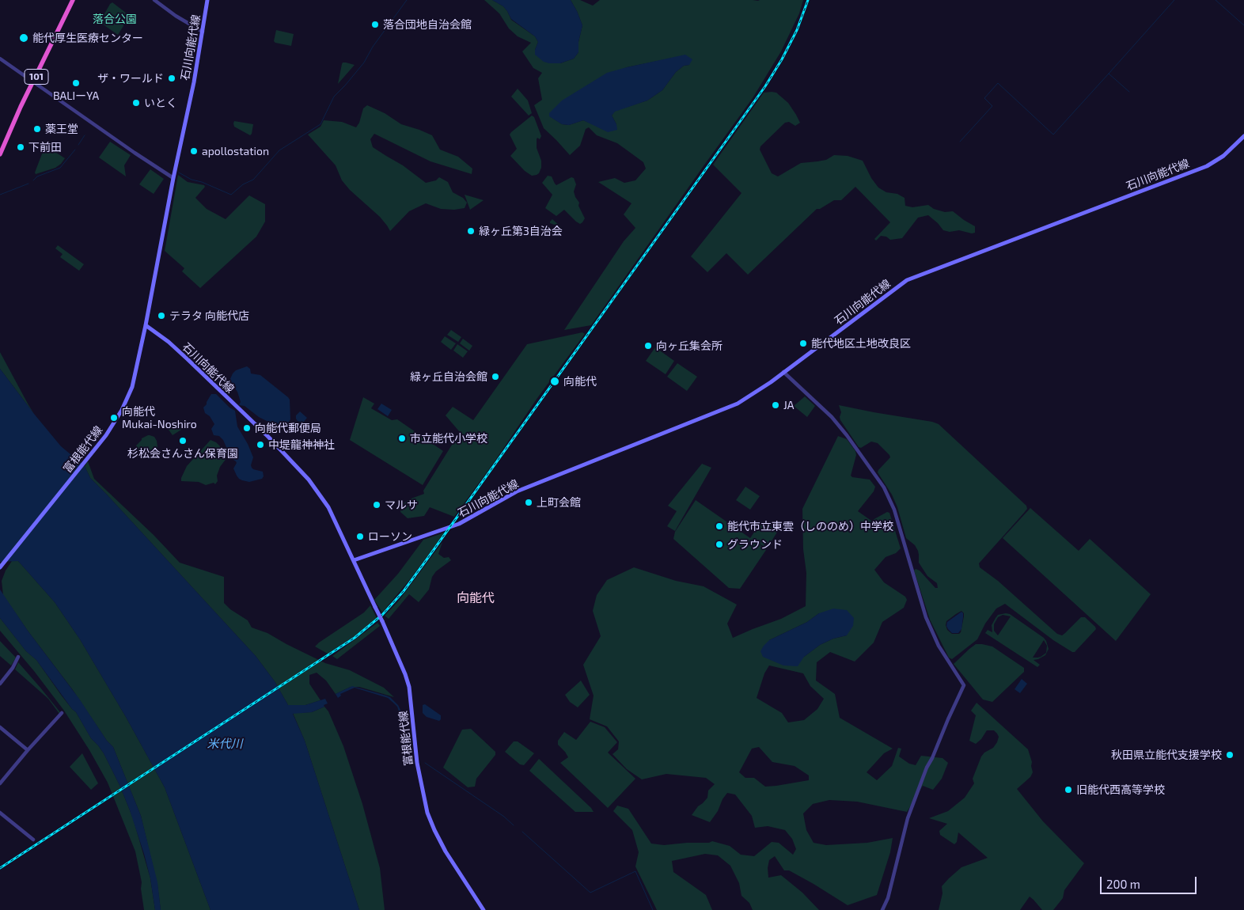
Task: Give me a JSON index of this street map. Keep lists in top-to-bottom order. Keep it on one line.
{"streets":{"highway":["101"],"main road":["石川向能代線","富根能代線"]},"crossings":[["石川向能代線","富根能代線"]],"districts":["向能代"],"water":["米代川"],"parks":["落合公園"],"places":["落合団地自治会館","能代厚生医療センター","ザ・ワールド","BALIーYA","いとく","薬王堂","下前田","apollostation","緑ヶ丘第3自治会","テラタ 向能代店","能代地区土地改良区","向ヶ丘集会所","緑ヶ丘自治会館","向能代","JA","向能代 Mukai-Noshiro","向能代郵便局","市立能代小学校","杉松会さんさん保育園","中堤龍神神社","上町会館","マルサ","能代市立東雲（しののめ）中学校","ローソン","グラウンド","秋田県立能代支援学校","旧能代西高等学校"],"scale_bar":"200 m"}
